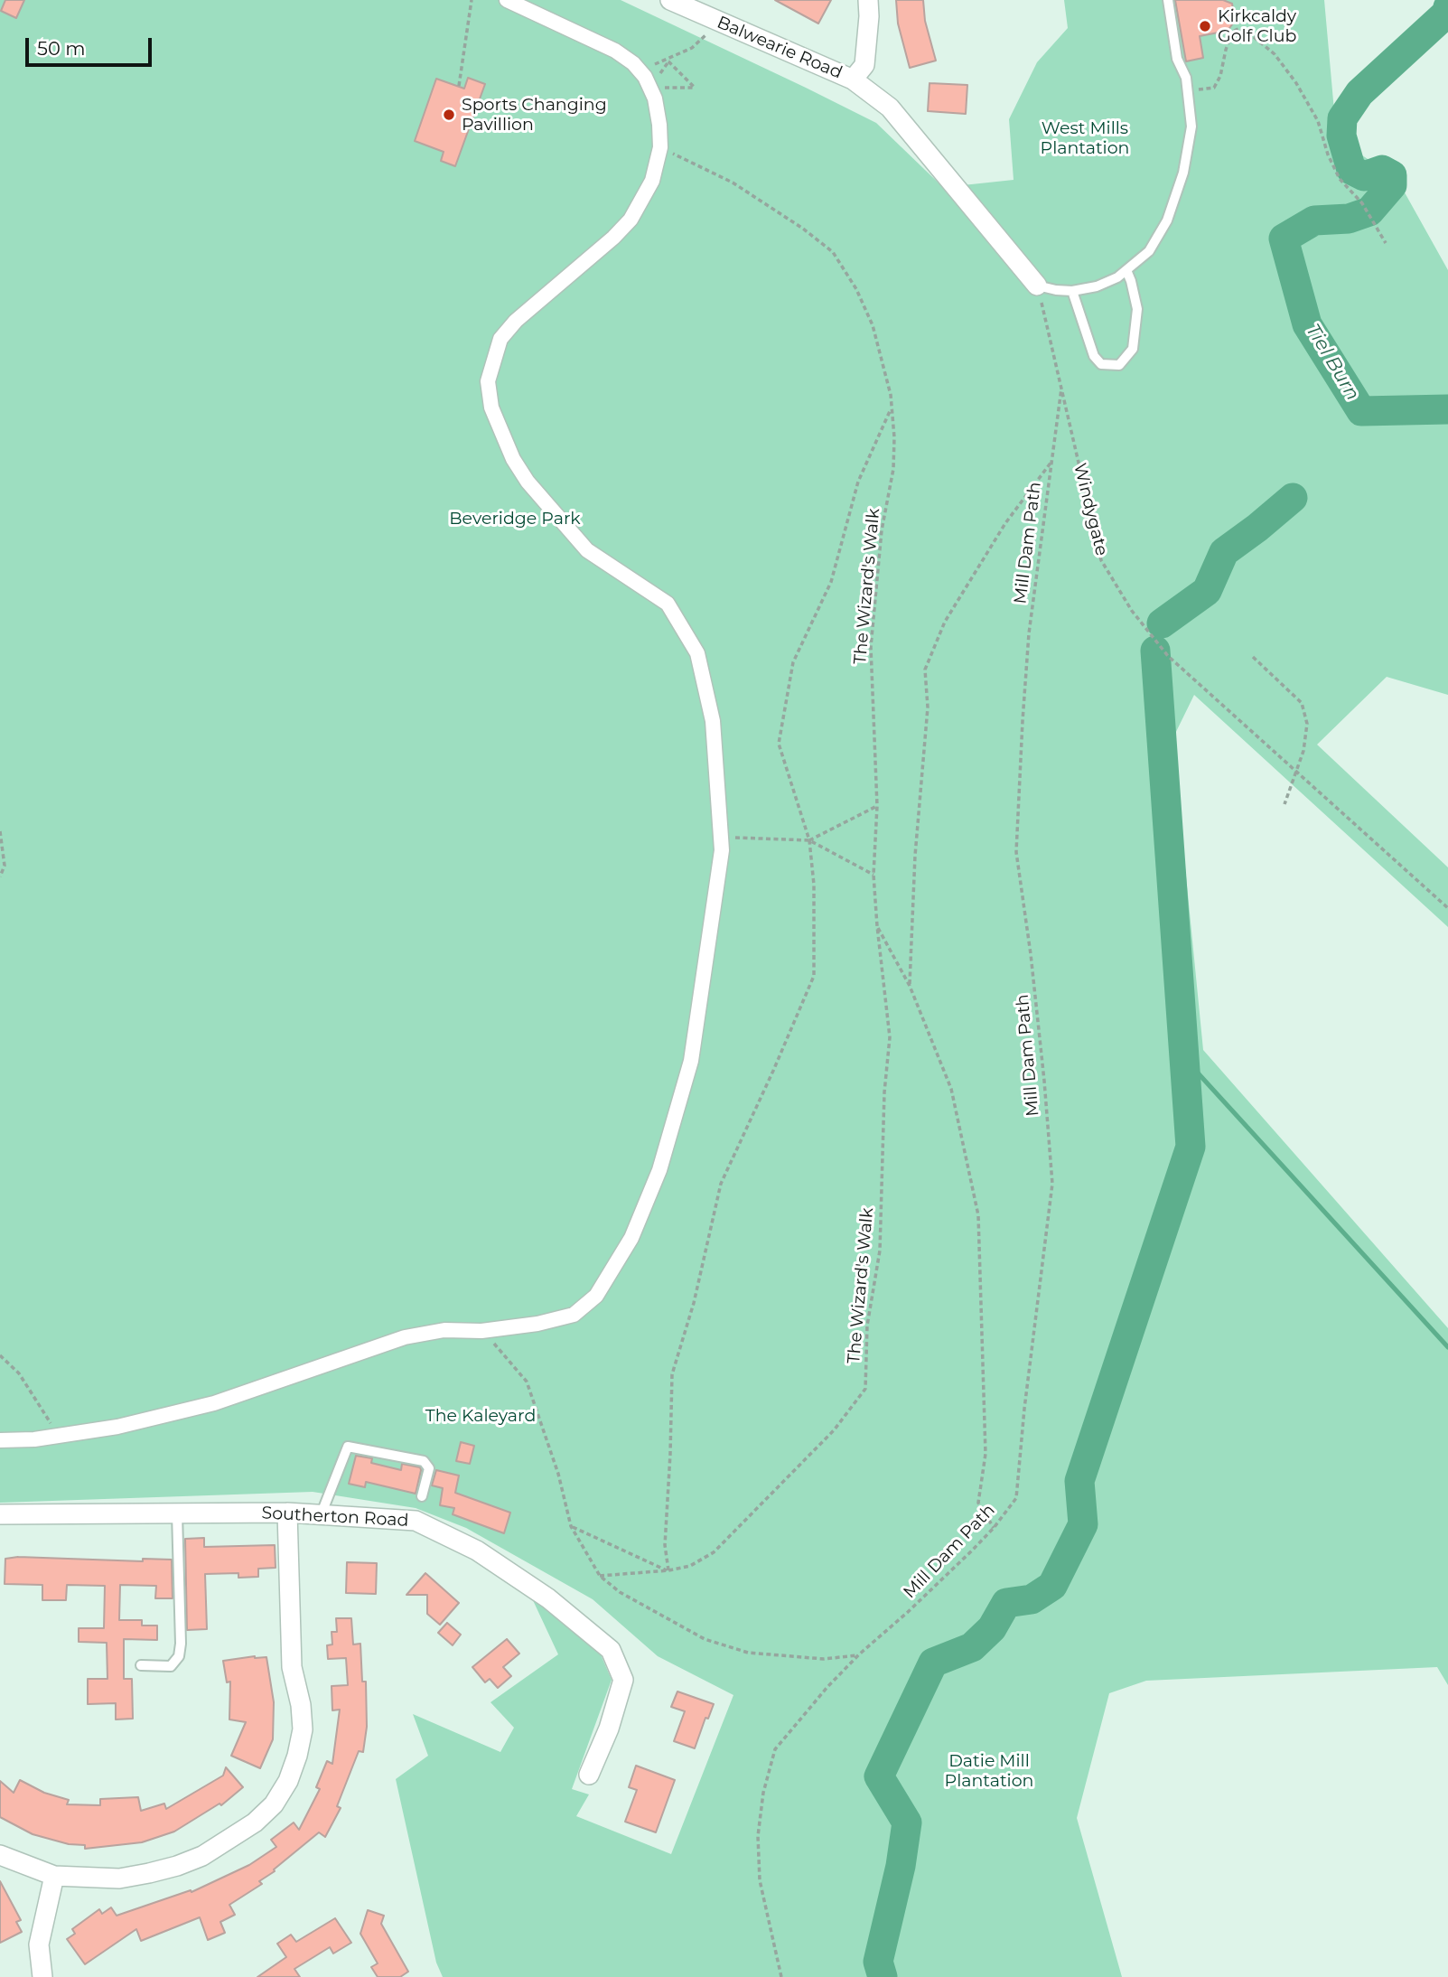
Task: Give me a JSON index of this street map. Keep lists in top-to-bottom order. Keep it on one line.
{"streets":{"street":["Balwearie Road","Southerton Road"],"path":["Windygate","Mill Dam Path","The Wizard's Walk"]},"crossings":[["Windygate","Mill Dam Path"]],"water":["Tiel Burn"],"parks":["West Mills Plantation","Beveridge Park","The Kaleyard","Datie Mill Plantation"],"places":["Kirkcaldy Golf Club","Sports Changing Pavillion"],"scale_bar":"50 m"}
